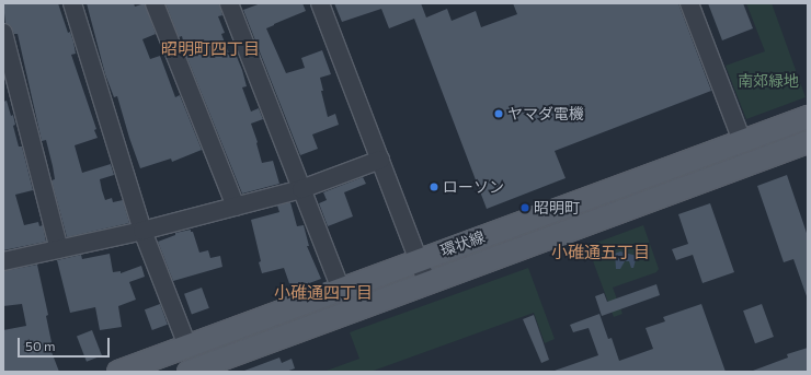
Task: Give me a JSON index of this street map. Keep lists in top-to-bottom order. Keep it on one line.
{"streets":{"main road":["環状線"]},"districts":["昭明町四丁目","小碓通五丁目","小碓通四丁目"],"parks":["南郊緑地"],"places":["ヤマダ電機","ローソン","昭明町"],"scale_bar":"50 m"}
